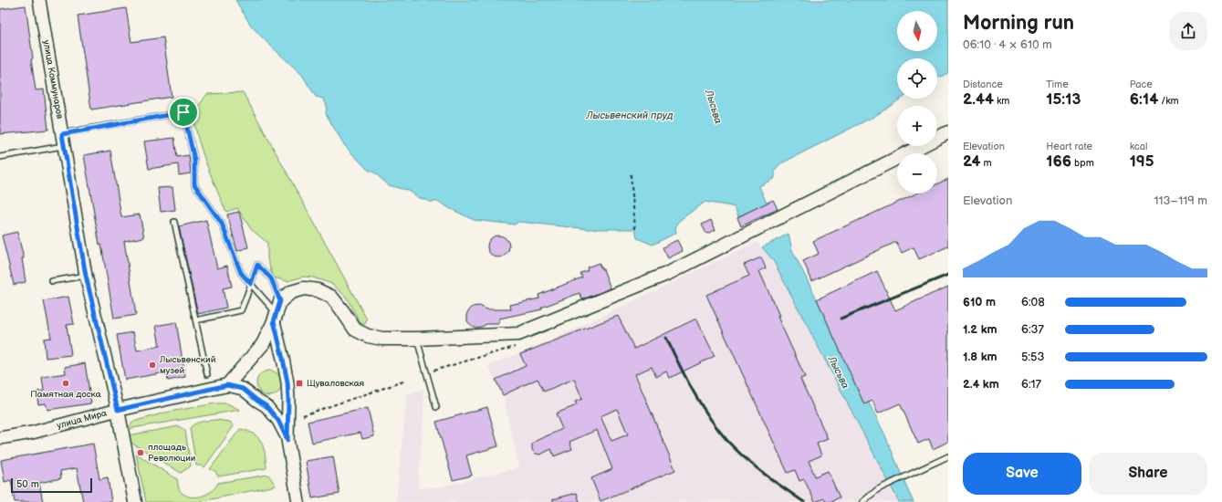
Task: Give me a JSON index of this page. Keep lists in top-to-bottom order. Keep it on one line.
{"streets":{"main road":["улица Коммунаров","улица Мира"]},"crossings":[["улица Коммунаров","улица Мира"]],"water":["Лысьва","Лысьвенский пруд"],"places":{"other":["Лысьвенский музей","Памятная доска","площадь Революции"],"transit":["Щуваловская"]},"scale_bar":"50 m","north":"bottom","page":{"heading":["Morning run","06:10 · 4 × 610 m"],"map_buttons":["+","−"],"stats":[["Distance","2.44 km"],["Time","15:13"],["Pace","6:14 /km"],["Elevation","24 m"],["Heart rate","166 bpm"],["kcal","195"]],"chart":["Elevation","113–119 m"],"list":[{"name":"610 m","note":"6:08"},{"name":"1.2 km","note":"6:37"},{"name":"1.8 km","note":"5:53"},{"name":"2.4 km","note":"6:17"}],"buttons":["Save","Share"],"scale":"50 m"}}
